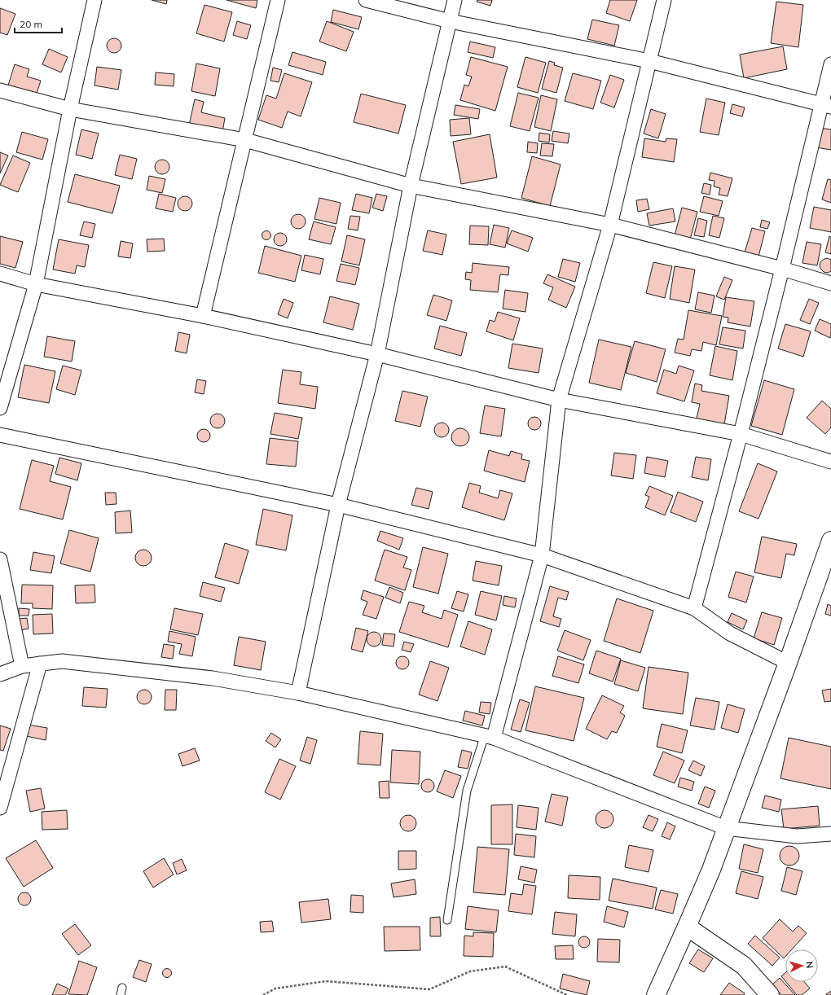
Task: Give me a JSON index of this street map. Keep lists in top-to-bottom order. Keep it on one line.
{"scale_bar":"20 m","north":"right"}
